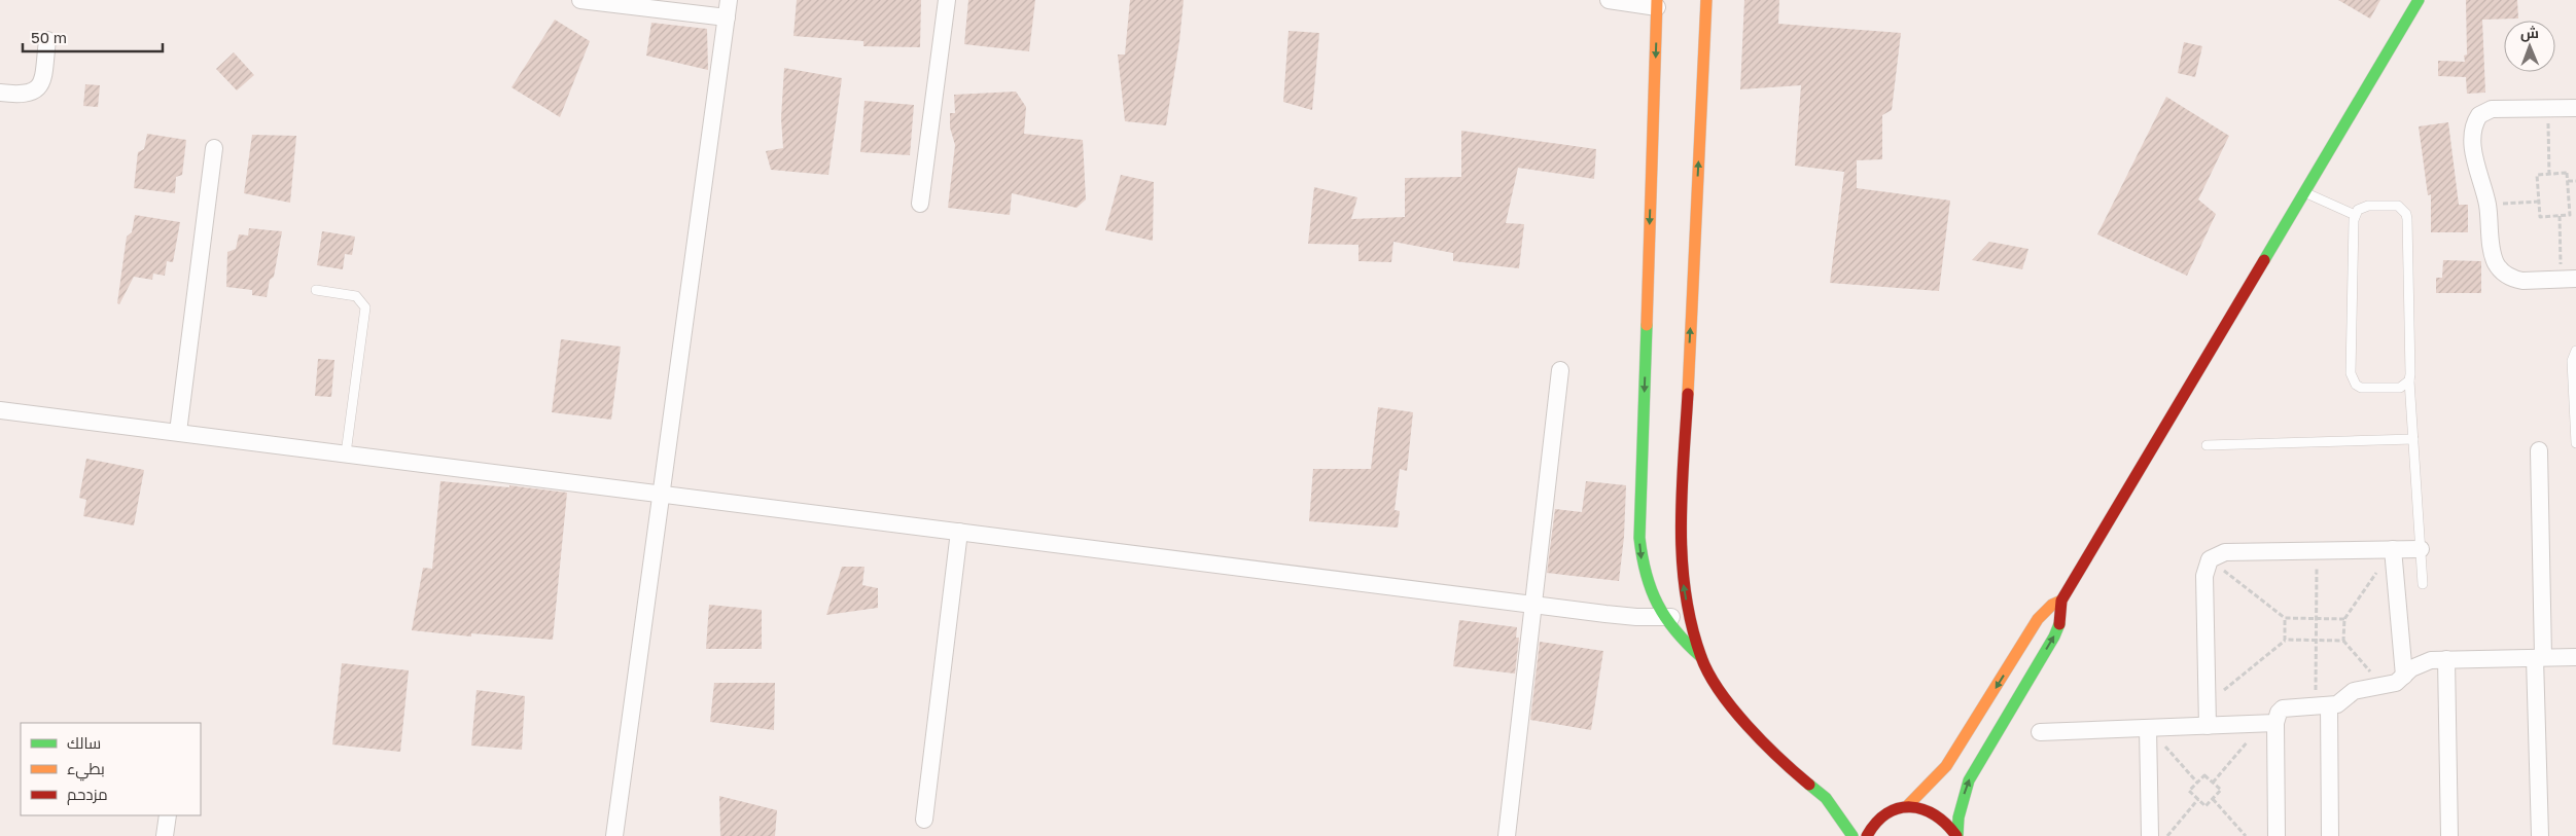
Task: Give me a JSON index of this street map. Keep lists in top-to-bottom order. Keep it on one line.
{"legend":["سالك","بطيء","مزدحم"],"scale_bar":"50 m","north":"top"}
